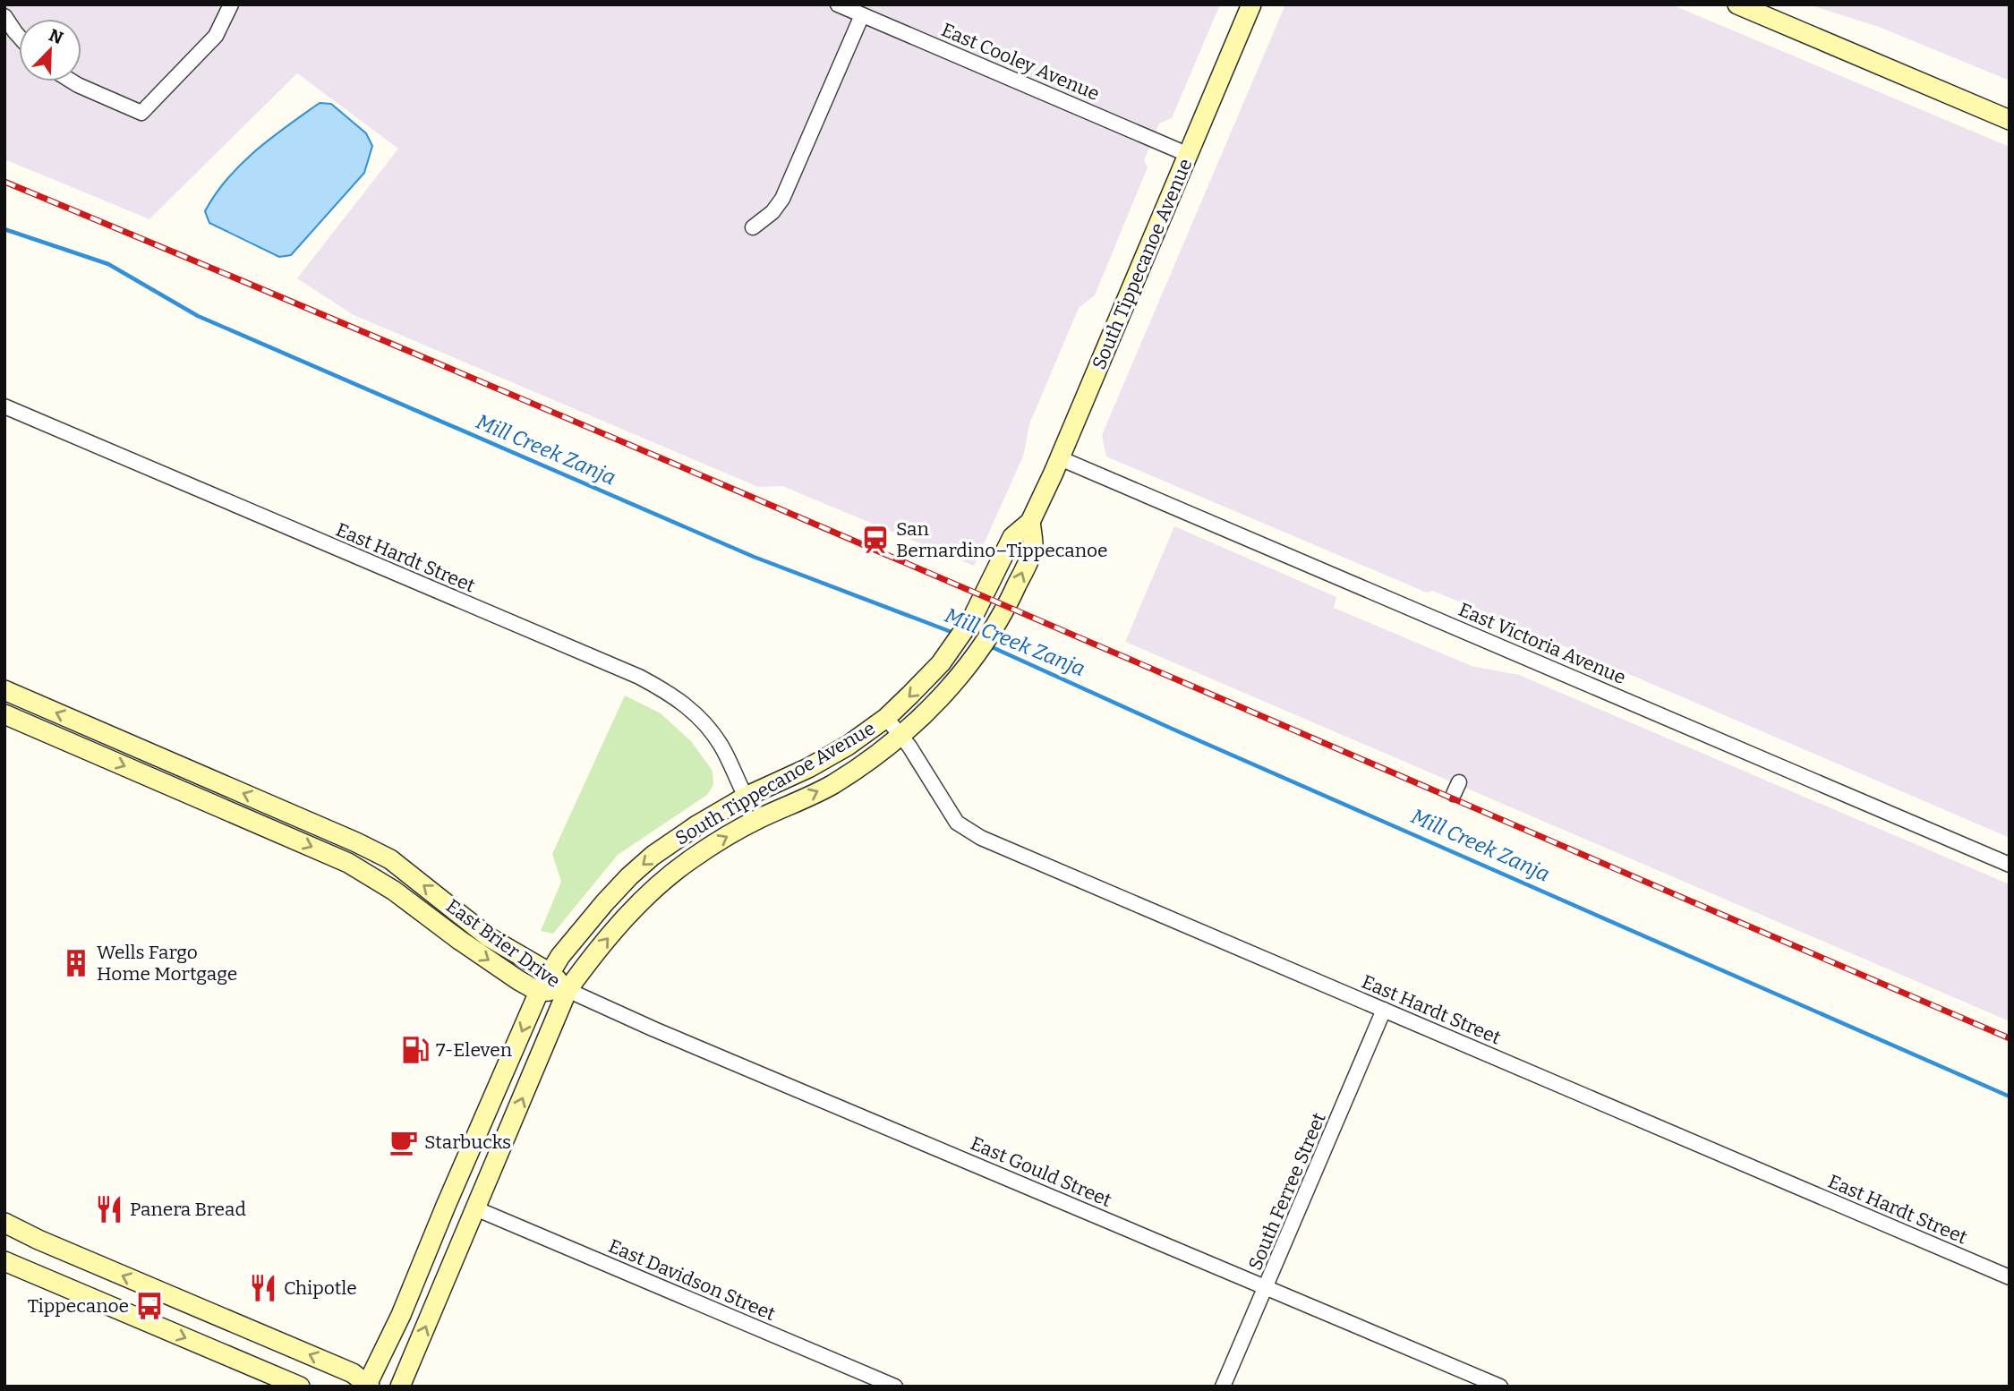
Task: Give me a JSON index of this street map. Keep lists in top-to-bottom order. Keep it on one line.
{"streets":{"main road":["South Tippecanoe Avenue","East Brier Drive"],"street":["East Cooley Avenue","East Hardt Street","East Victoria Avenue","East Gould Street","South Ferree Street","East Davidson Street"]},"crossings":[["East Cooley Avenue","South Tippecanoe Avenue"],["South Tippecanoe Avenue","East Hardt Street"],["South Tippecanoe Avenue","East Victoria Avenue"],["South Tippecanoe Avenue","East Brier Drive"],["South Tippecanoe Avenue","East Gould Street"],["South Tippecanoe Avenue","East Davidson Street"],["East Hardt Street","South Ferree Street"],["East Brier Drive","East Gould Street"],["East Gould Street","South Ferree Street"]],"water":["Mill Creek Zanja"],"places":{"station":["San Bernardino–Tippecanoe"],"building":["Wells Fargo Home Mortgage"],"fuel station":["7-Eleven"],"cafe":["Starbucks"],"restaurant":["Panera Bread","Chipotle"],"bus stop":["Tippecanoe"]},"north":"top right"}
